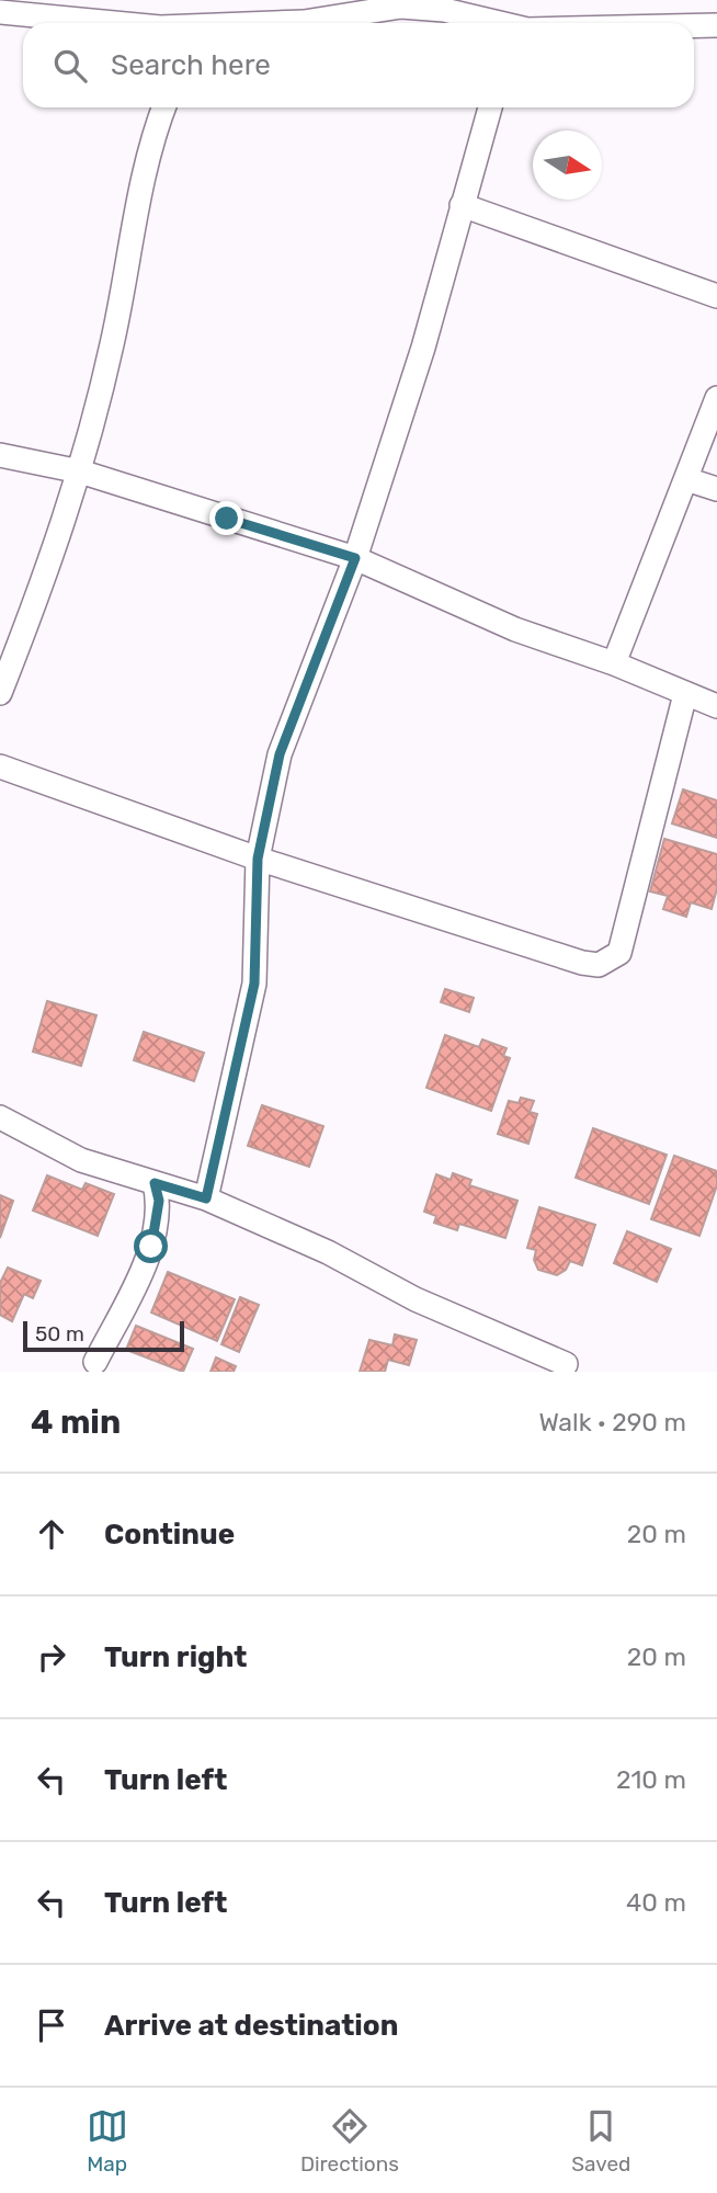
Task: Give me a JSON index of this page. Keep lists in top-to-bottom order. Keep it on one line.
{"scale_bar":"50 m","north":"right","page":{"search":"Search here","scale":"50 m","heading":["4 min","Walk · 290 m"],"list":[["Continue","20 m"],["Turn right","20 m"],["Turn left","210 m"],["Turn left","40 m"],"Arrive at destination"],"nav":["Map","Directions","Saved"]}}
